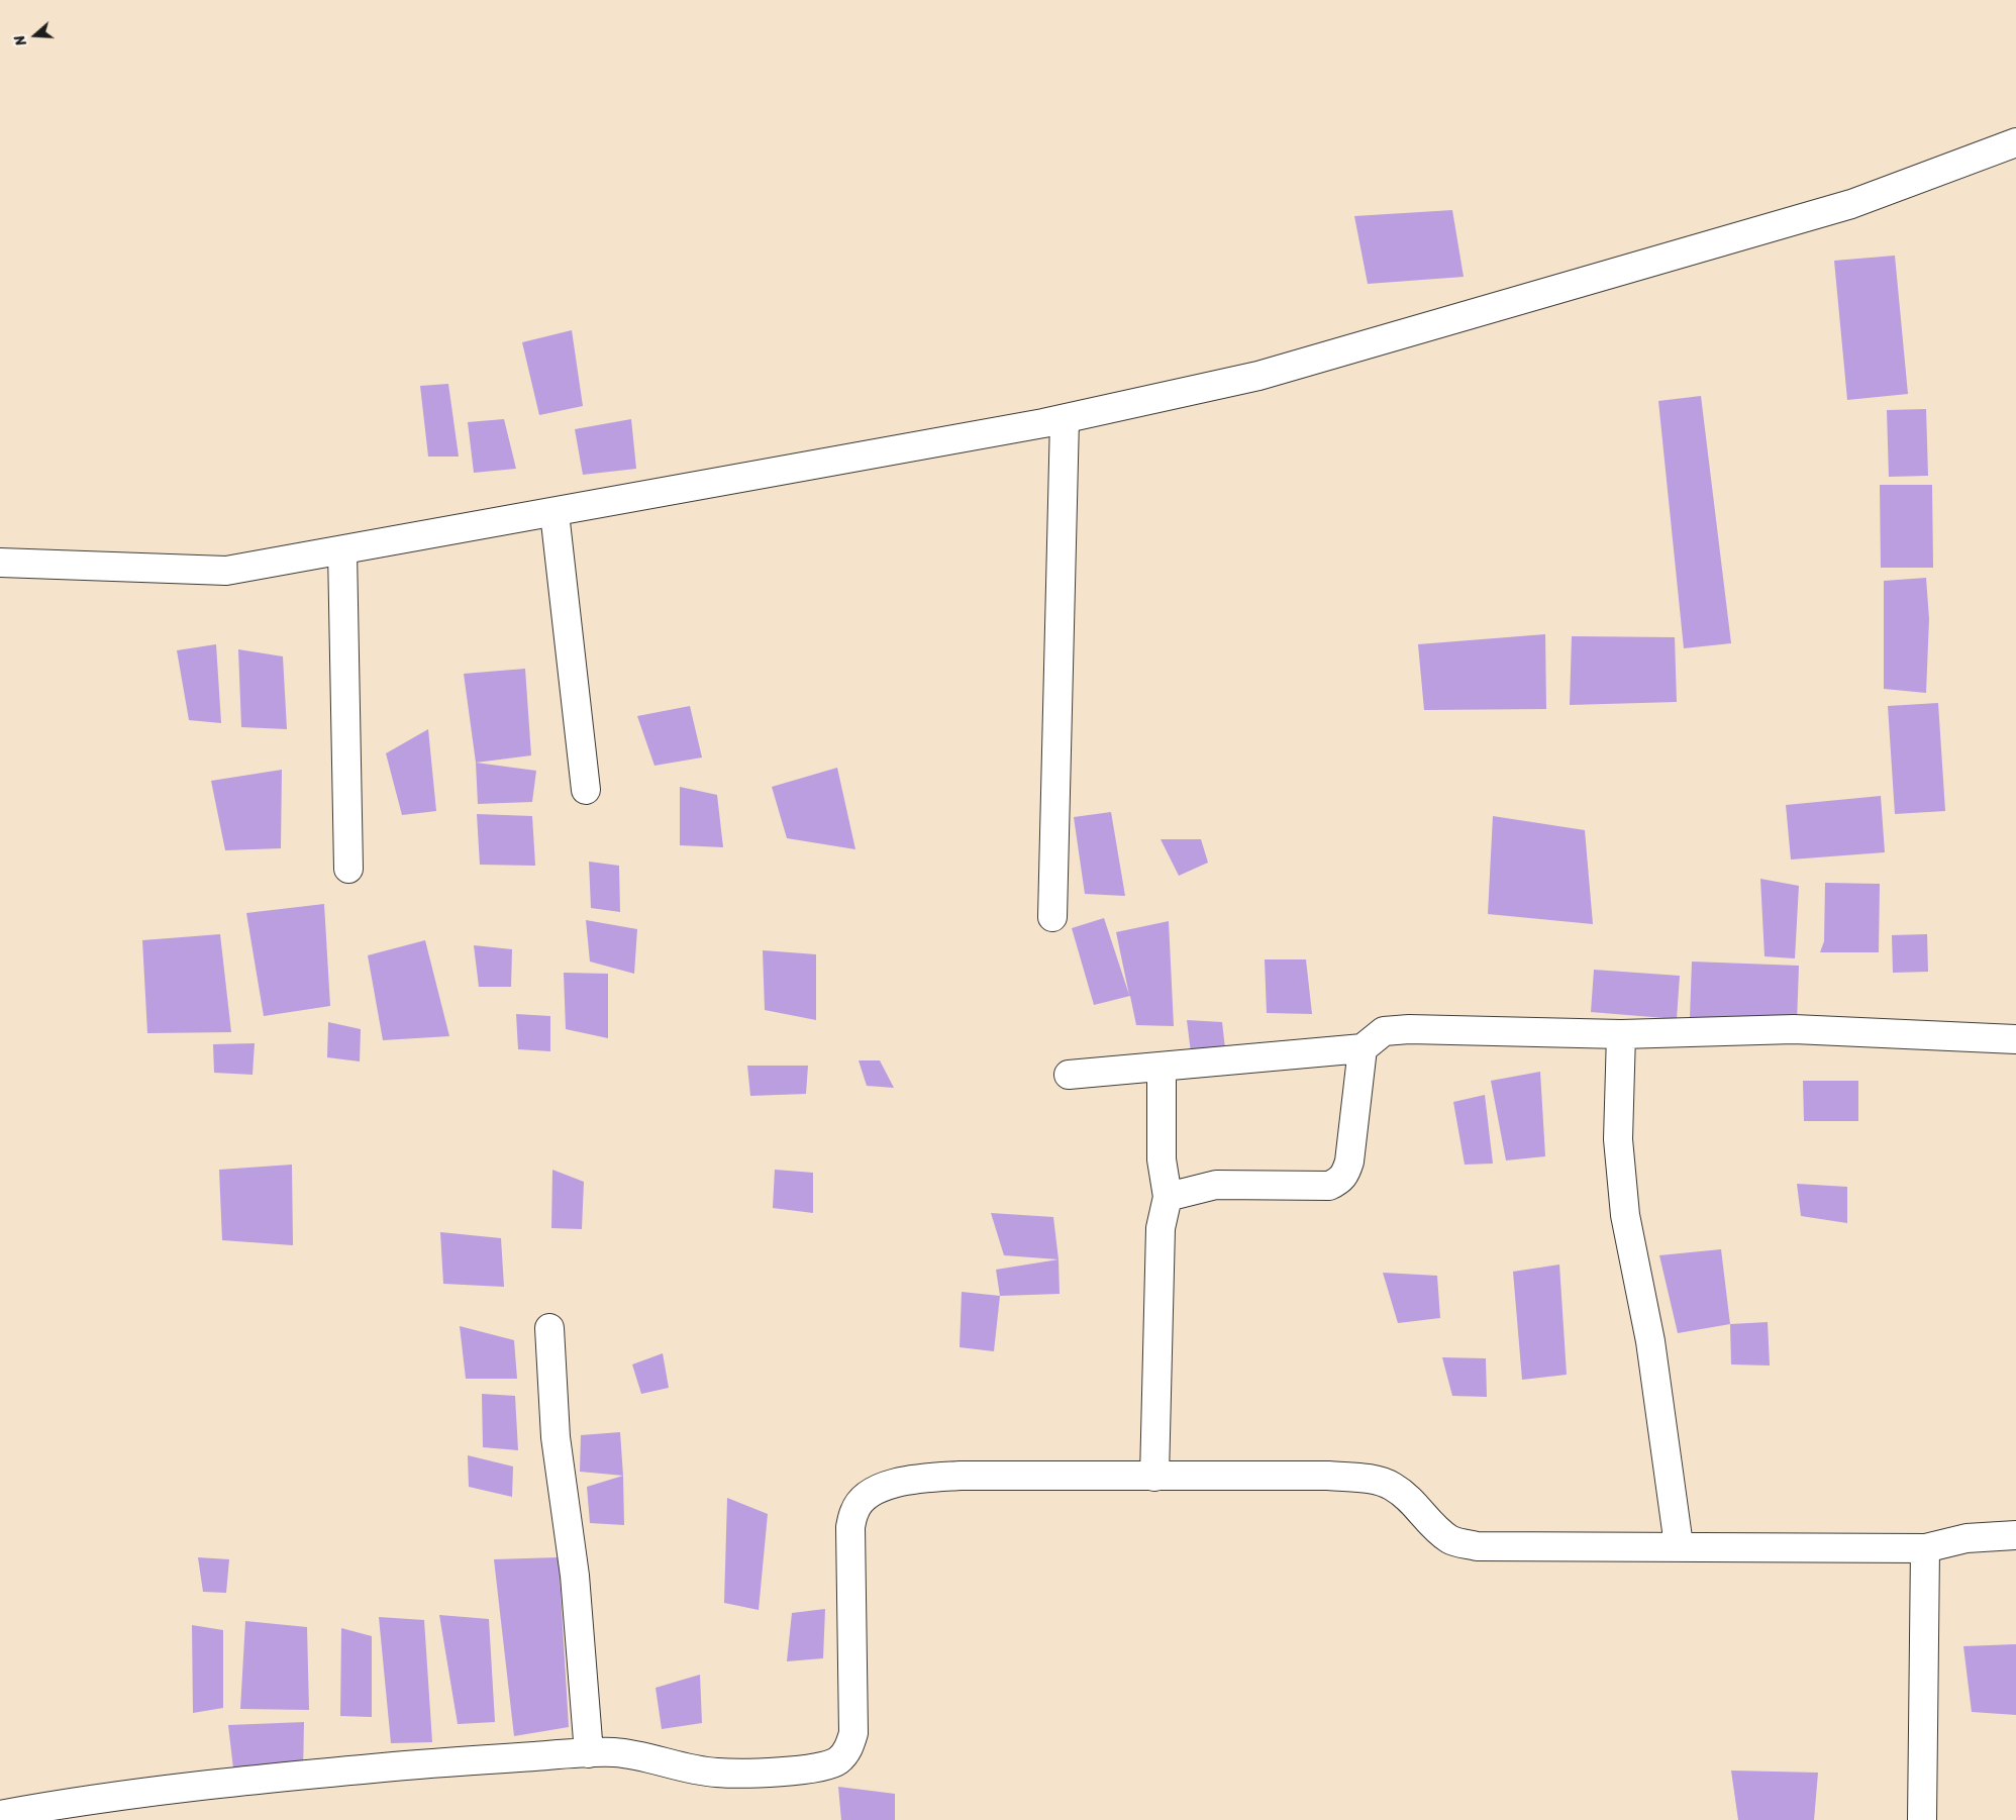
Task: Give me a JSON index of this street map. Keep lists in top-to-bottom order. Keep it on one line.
{"north":"left"}
